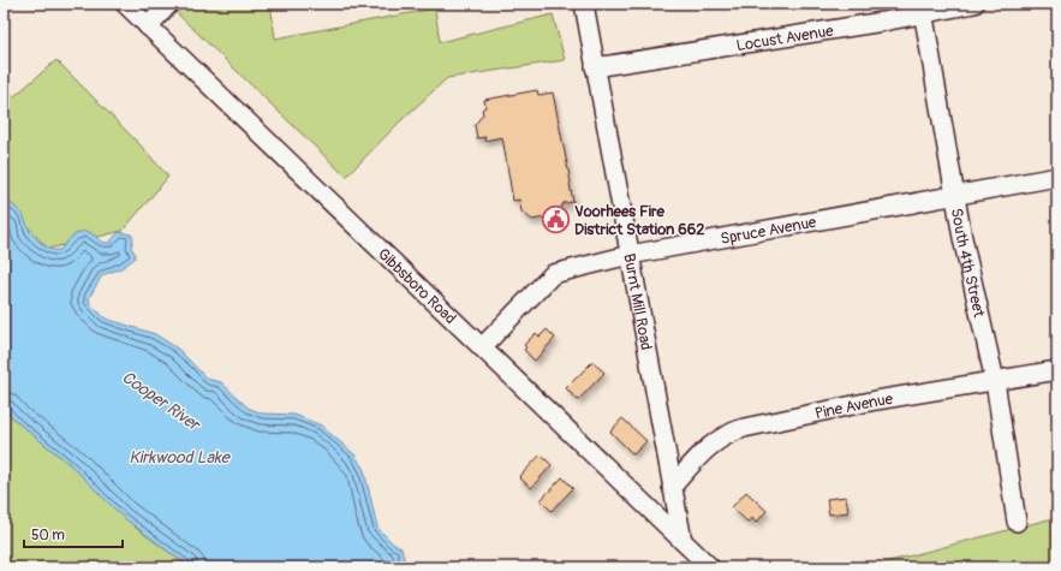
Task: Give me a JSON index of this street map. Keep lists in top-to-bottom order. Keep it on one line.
{"streets":{"street":["Locust Avenue","Spruce Avenue","South 4th Street","Gibbsboro Road","Burnt Mill Road","Pine Avenue"]},"crossings":[["Locust Avenue","South 4th Street"],["Locust Avenue","Burnt Mill Road"],["Spruce Avenue","South 4th Street"],["Spruce Avenue","Gibbsboro Road"],["Spruce Avenue","Burnt Mill Road"],["South 4th Street","Pine Avenue"],["Gibbsboro Road","Burnt Mill Road"],["Burnt Mill Road","Pine Avenue"]],"water":["Cooper River","Kirkwood Lake"],"places":{"public building":["Voorhees Fire District Station 662"]},"scale_bar":"50 m"}
